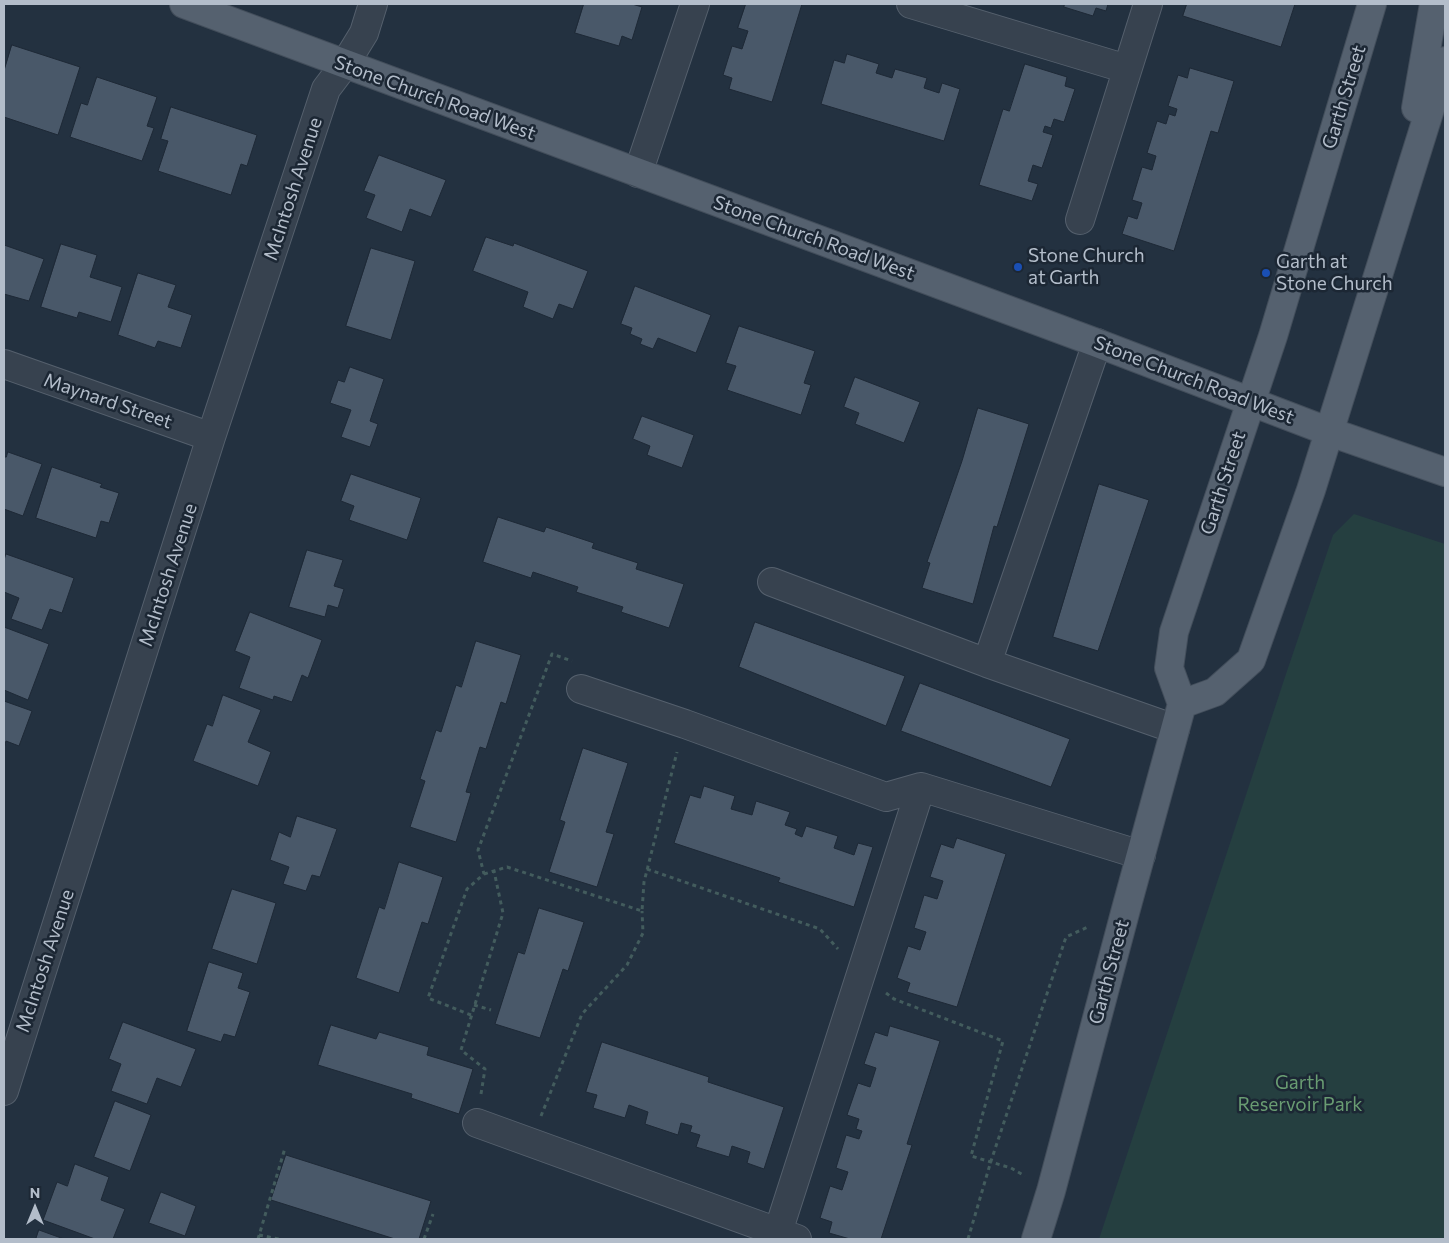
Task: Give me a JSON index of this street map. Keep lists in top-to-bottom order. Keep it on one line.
{"streets":{"main road":["Garth Street","Stone Church Road West"],"street":["McIntosh Avenue","Maynard Street"]},"crossings":[["Garth Street","Stone Church Road West"],["Stone Church Road West","McIntosh Avenue"],["McIntosh Avenue","Maynard Street"]],"parks":["Garth Reservoir Park"],"places":["Stone Church at Garth","Garth at Stone Church"],"north":"top"}
